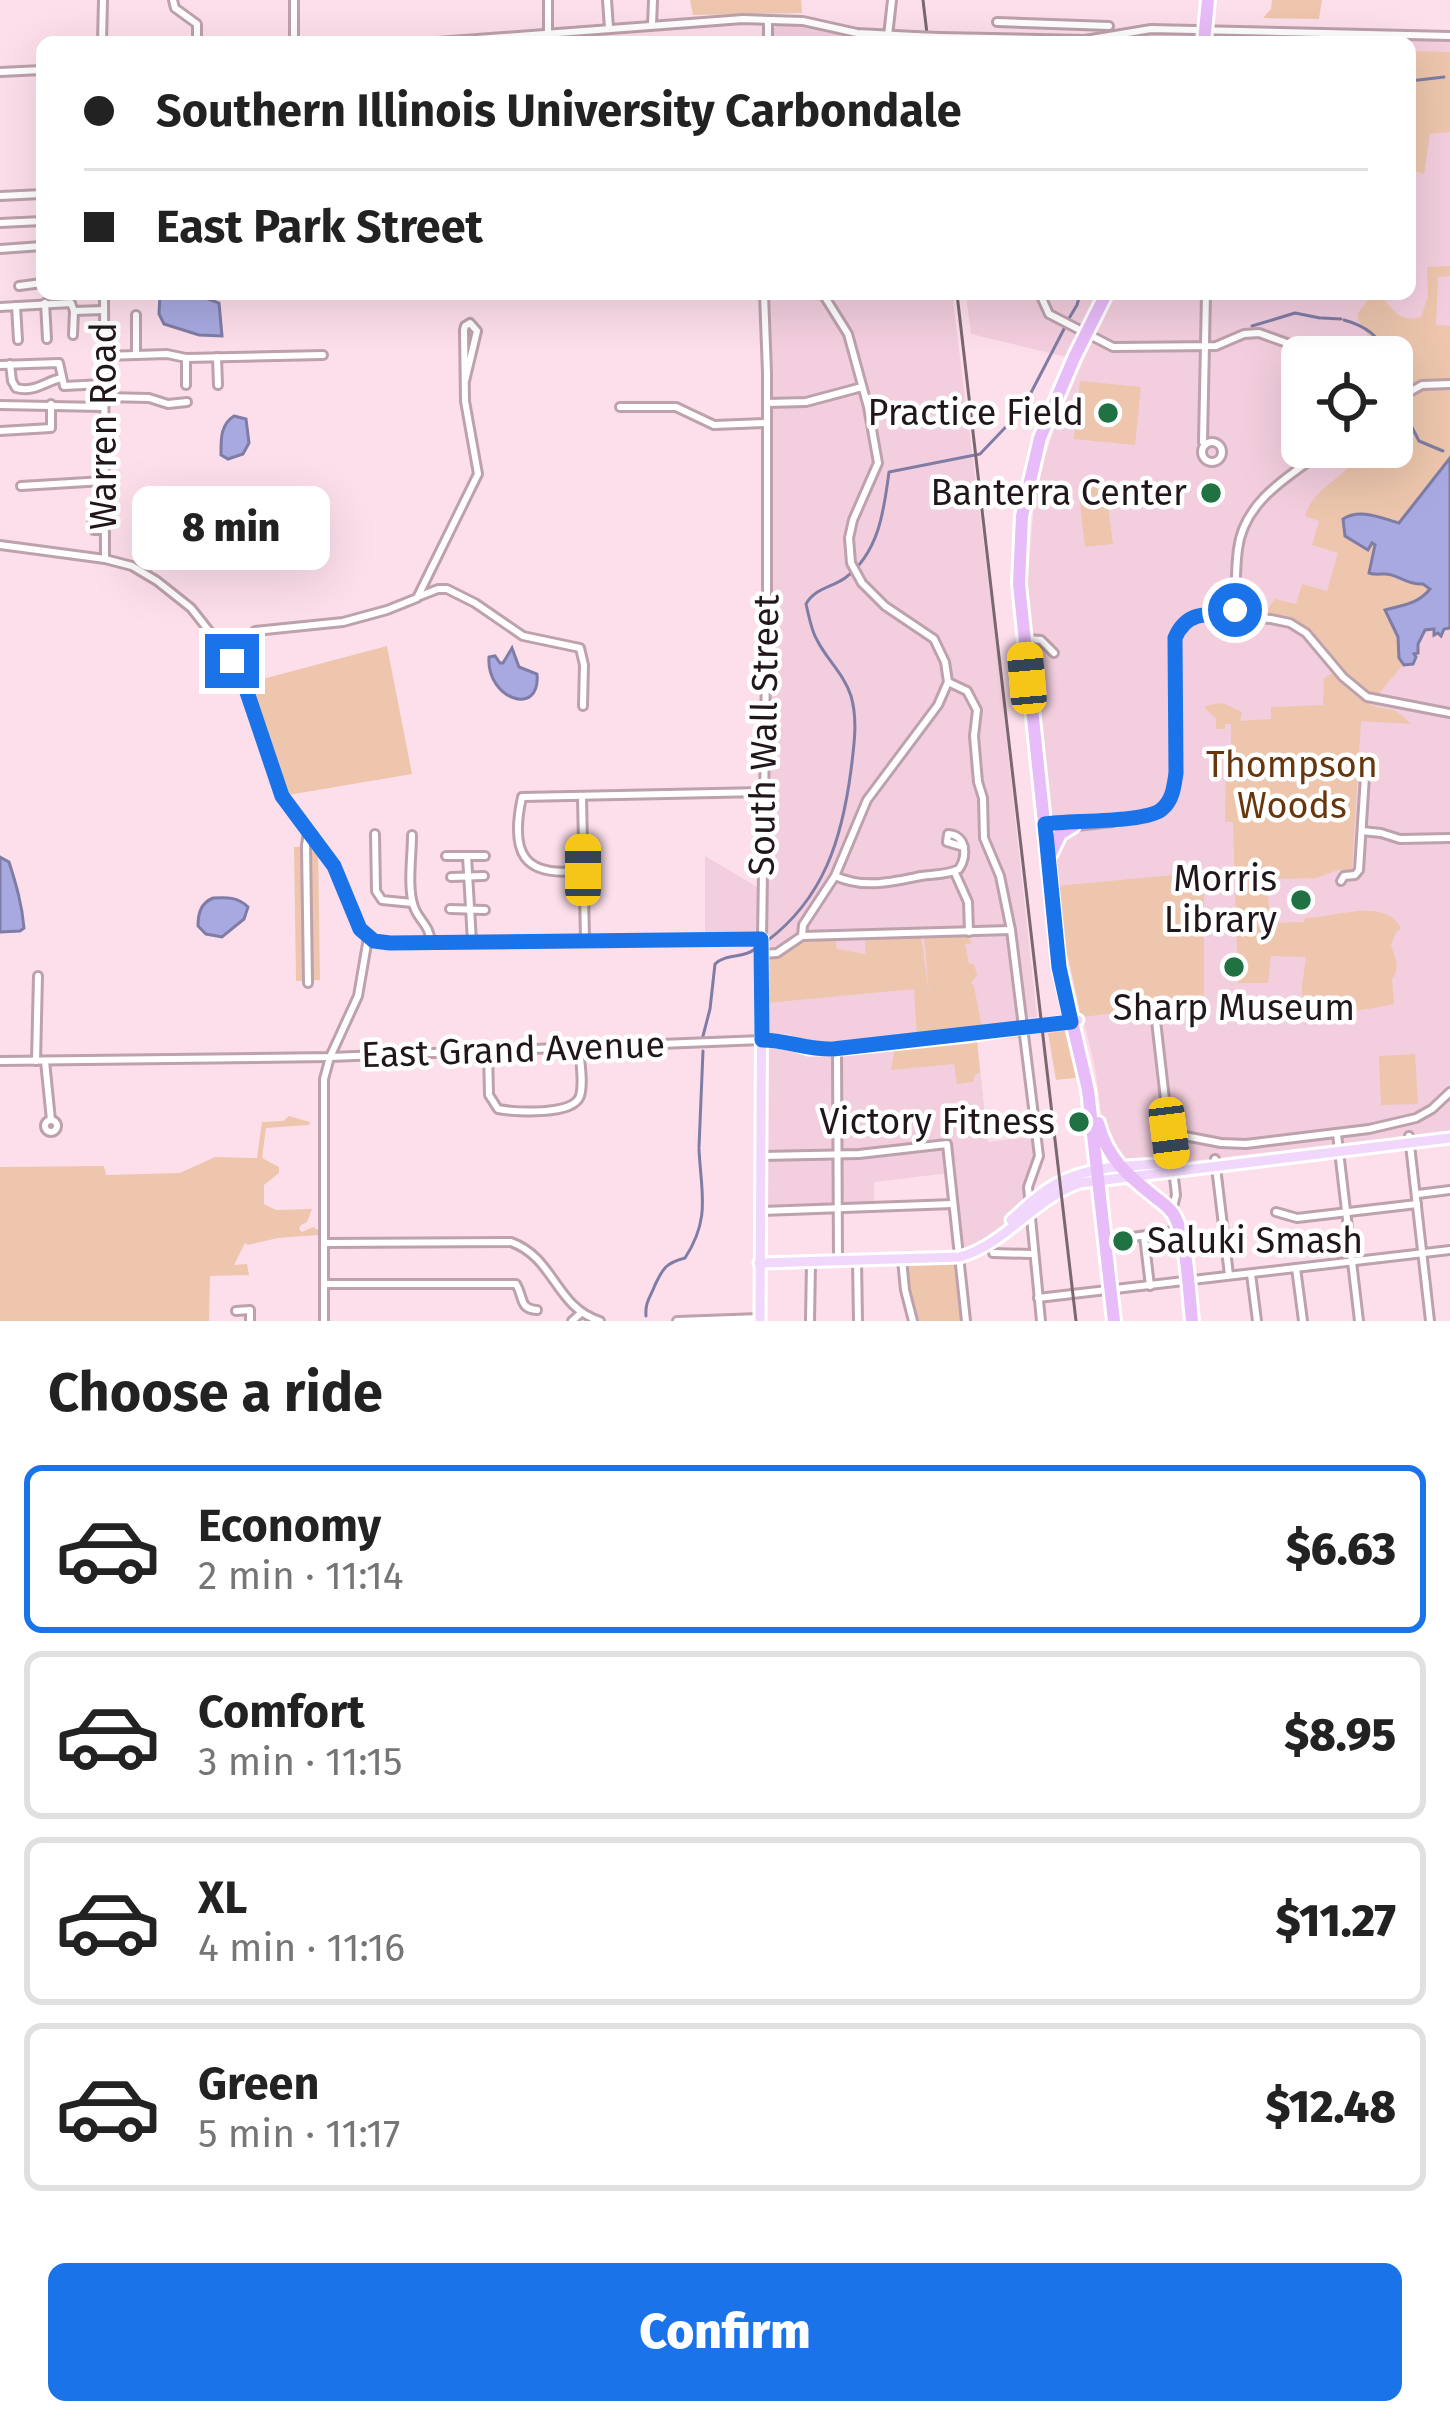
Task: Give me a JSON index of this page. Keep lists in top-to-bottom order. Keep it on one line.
{"streets":{"main road":["South Wall Street","East Grand Avenue"],"street":["Warren Road"]},"crossings":[["South Wall Street","East Grand Avenue"]],"parks":["Thompson Woods"],"places":["Practice Field","Banterra Center","Morris Library","Sharp Museum","Victory Fitness","Saluki Smash"],"page":{"banner":["Southern Illinois University Carbondale","East Park Street"],"bubble":"8 min","heading":"Choose a ride","list":[{"name":"Economy","note":"2 min · 11:14","value":"$6.63"},{"name":"Comfort","note":"3 min · 11:15","value":"$8.95"},{"name":"XL","note":"4 min · 11:16","value":"$11.27"},{"name":"Green","note":"5 min · 11:17","value":"$12.48"}],"buttons":"Confirm"}}
